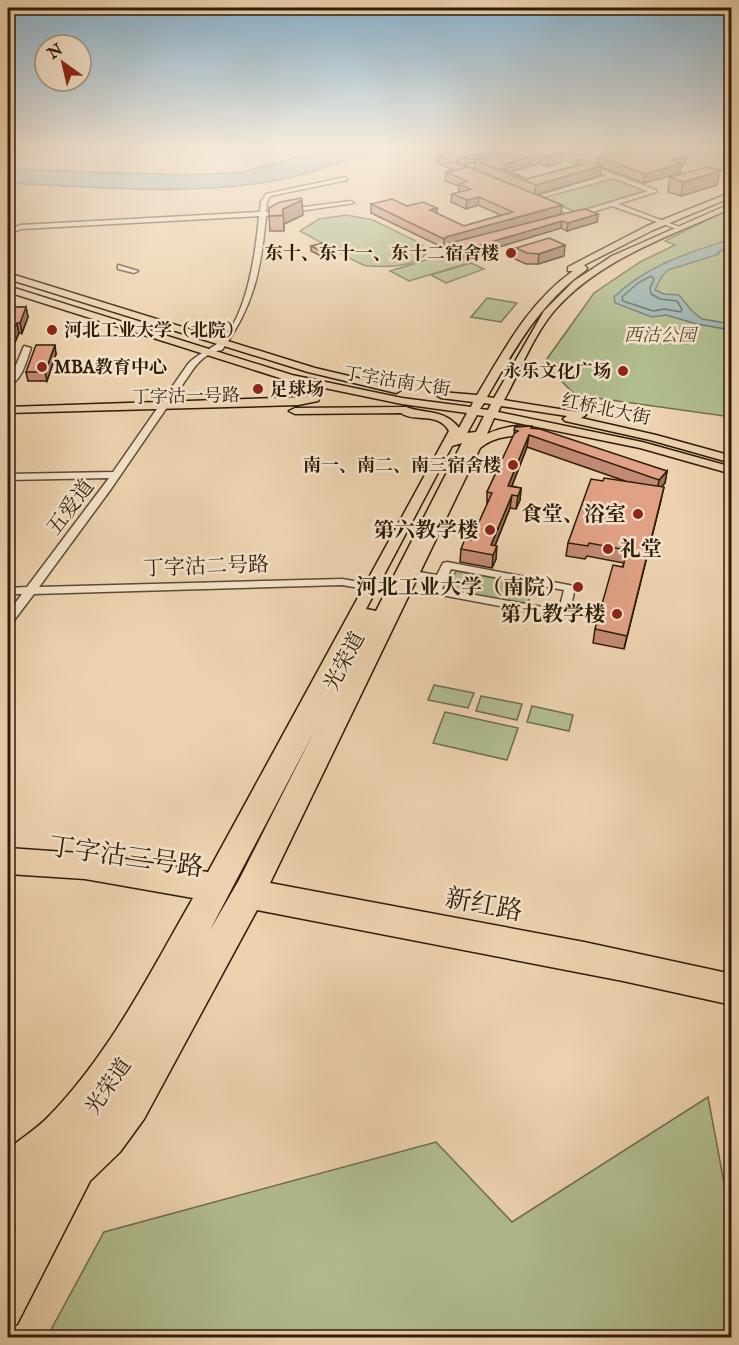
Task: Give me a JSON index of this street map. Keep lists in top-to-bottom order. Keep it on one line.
{"streets":{"main road":["丁字沽南大街","丁字沽一号路","红桥北大街","光荣道","丁字沽三号路","新红路"],"street":["五爱道","丁字沽二号路"]},"crossings":[["丁字沽南大街","丁字沽一号路"],["丁字沽南大街","红桥北大街"],["丁字沽南大街","五爱道"],["丁字沽南大街","光荣道"],["丁字沽一号路","红桥北大街"],["丁字沽一号路","五爱道"],["丁字沽一号路","光荣道"],["红桥北大街","光荣道"],["五爱道","丁字沽二号路"],["丁字沽二号路","光荣道"],["光荣道","丁字沽三号路"],["光荣道","新红路"],["丁字沽三号路","新红路"]],"parks":["西沽公园"],"places":["东十、东十一、东十二宿舍楼","河北工业大学（北院）","MBA教育中心","永乐文化广场","足球场","南一、南二、南三宿舍楼","食堂、浴室","第六教学楼","礼堂","河北工业大学（南院）","第九教学楼"],"north":"top left"}
